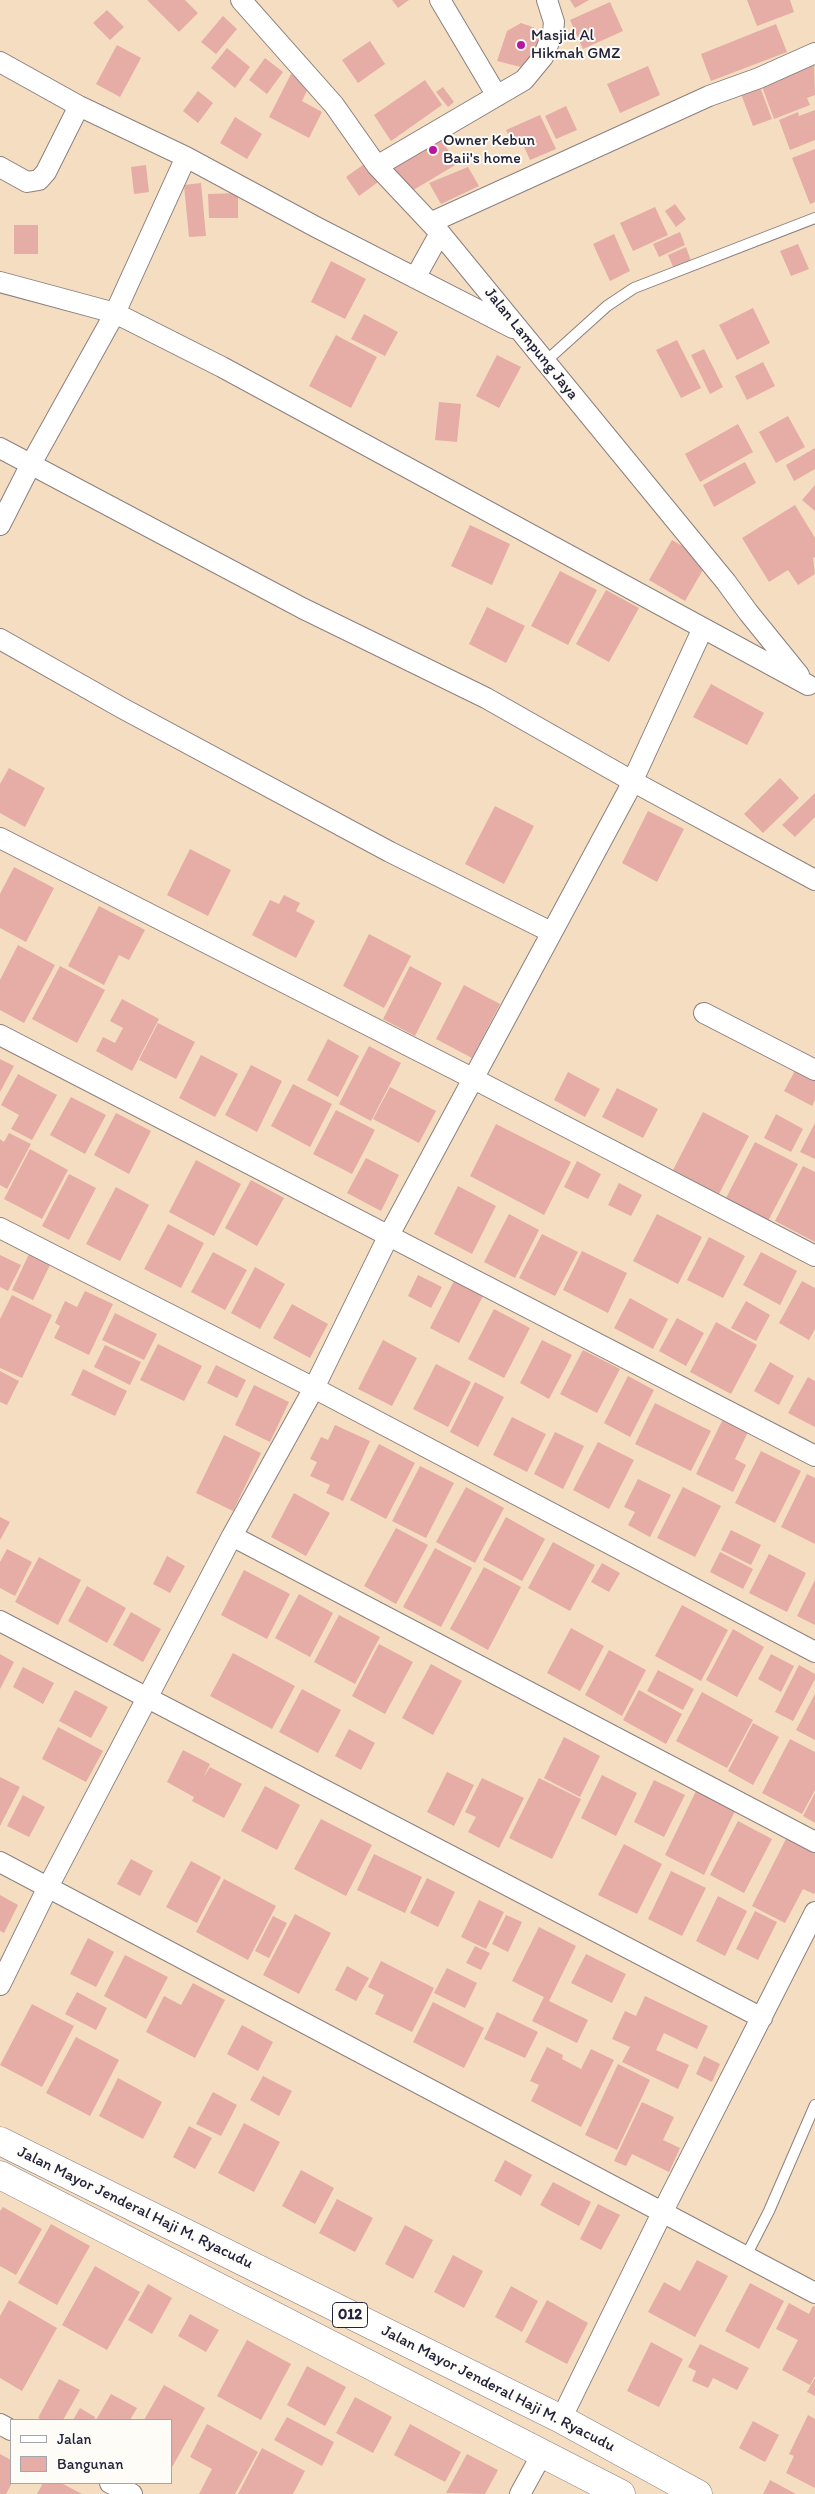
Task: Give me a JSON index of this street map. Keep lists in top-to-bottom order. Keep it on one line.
{"streets":{"main road":["Jalan Mayor Jenderal Haji M. Ryacudu","012"],"street":["Jalan Lampung Jaya"]},"places":["Masjid Al Hikmah GMZ","Owner Kebun Baii's home"],"legend":["Jalan","Bangunan"]}
